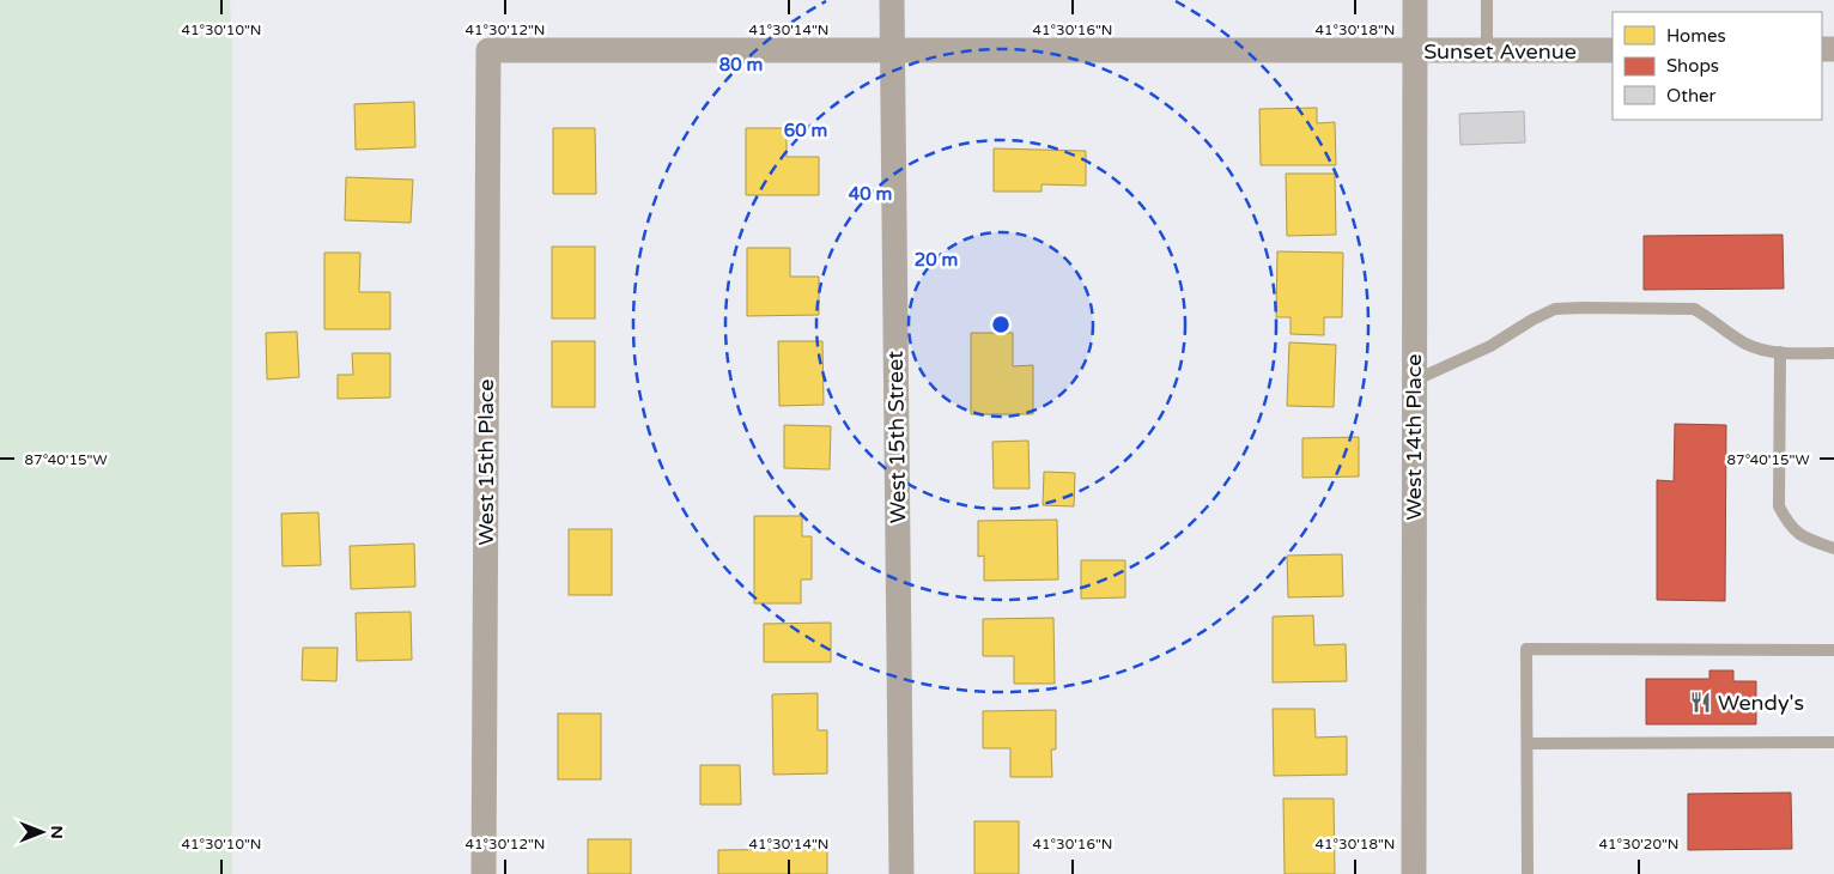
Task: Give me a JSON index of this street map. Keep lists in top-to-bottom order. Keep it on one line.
{"streets":{"street":["Sunset Avenue","West 15th Street","West 14th Place","West 15th Place"]},"crossings":[["Sunset Avenue","West 15th Street"],["Sunset Avenue","West 14th Place"],["Sunset Avenue","West 15th Place"]],"places":{"restaurant":["Wendy's"]},"legend":["Homes","Shops","Other"],"north":"right","coordinates":["41°30'10\"N","41°30'12\"N","41°30'14\"N","41°30'16\"N","41°30'18\"N","87°40'15\"W","41°30'20\"N"],"rings":["80 m","60 m","40 m","20 m"]}
